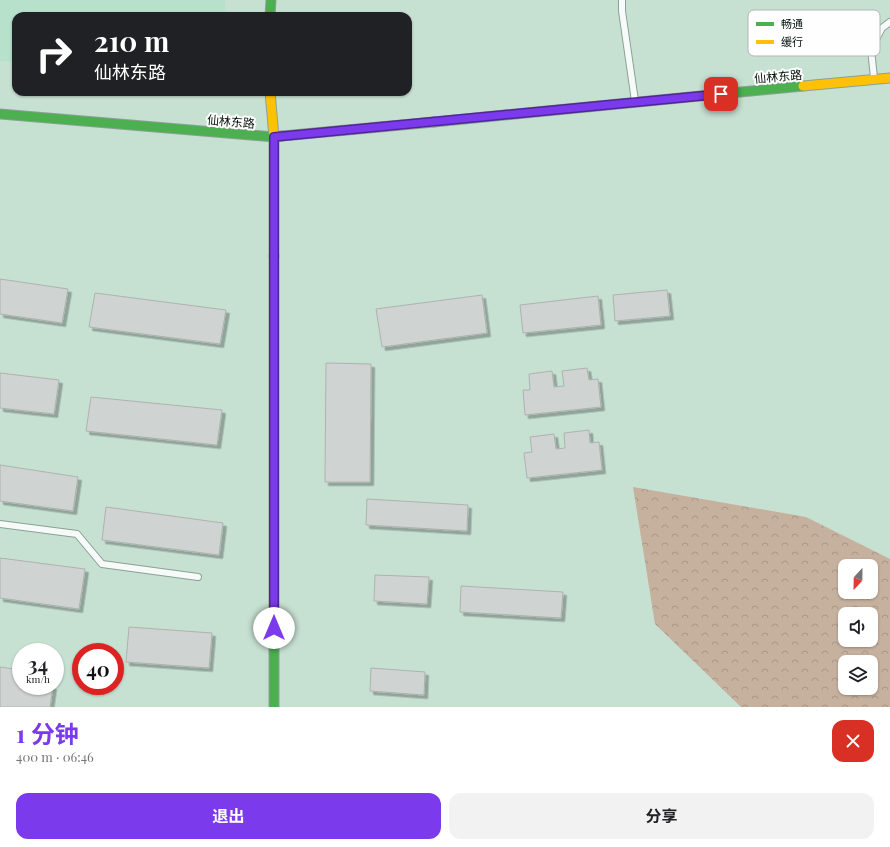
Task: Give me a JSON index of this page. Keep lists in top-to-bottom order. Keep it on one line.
{"streets":{"street":["仙林东路"]},"legend":["畅通","缓行"],"north":"bottom","page":{"turn":["210 m","仙林东路"],"speed":"34 km/h","limit":"40","heading":["1 分钟","400 m · 06:46"],"buttons":["退出","分享"]}}
